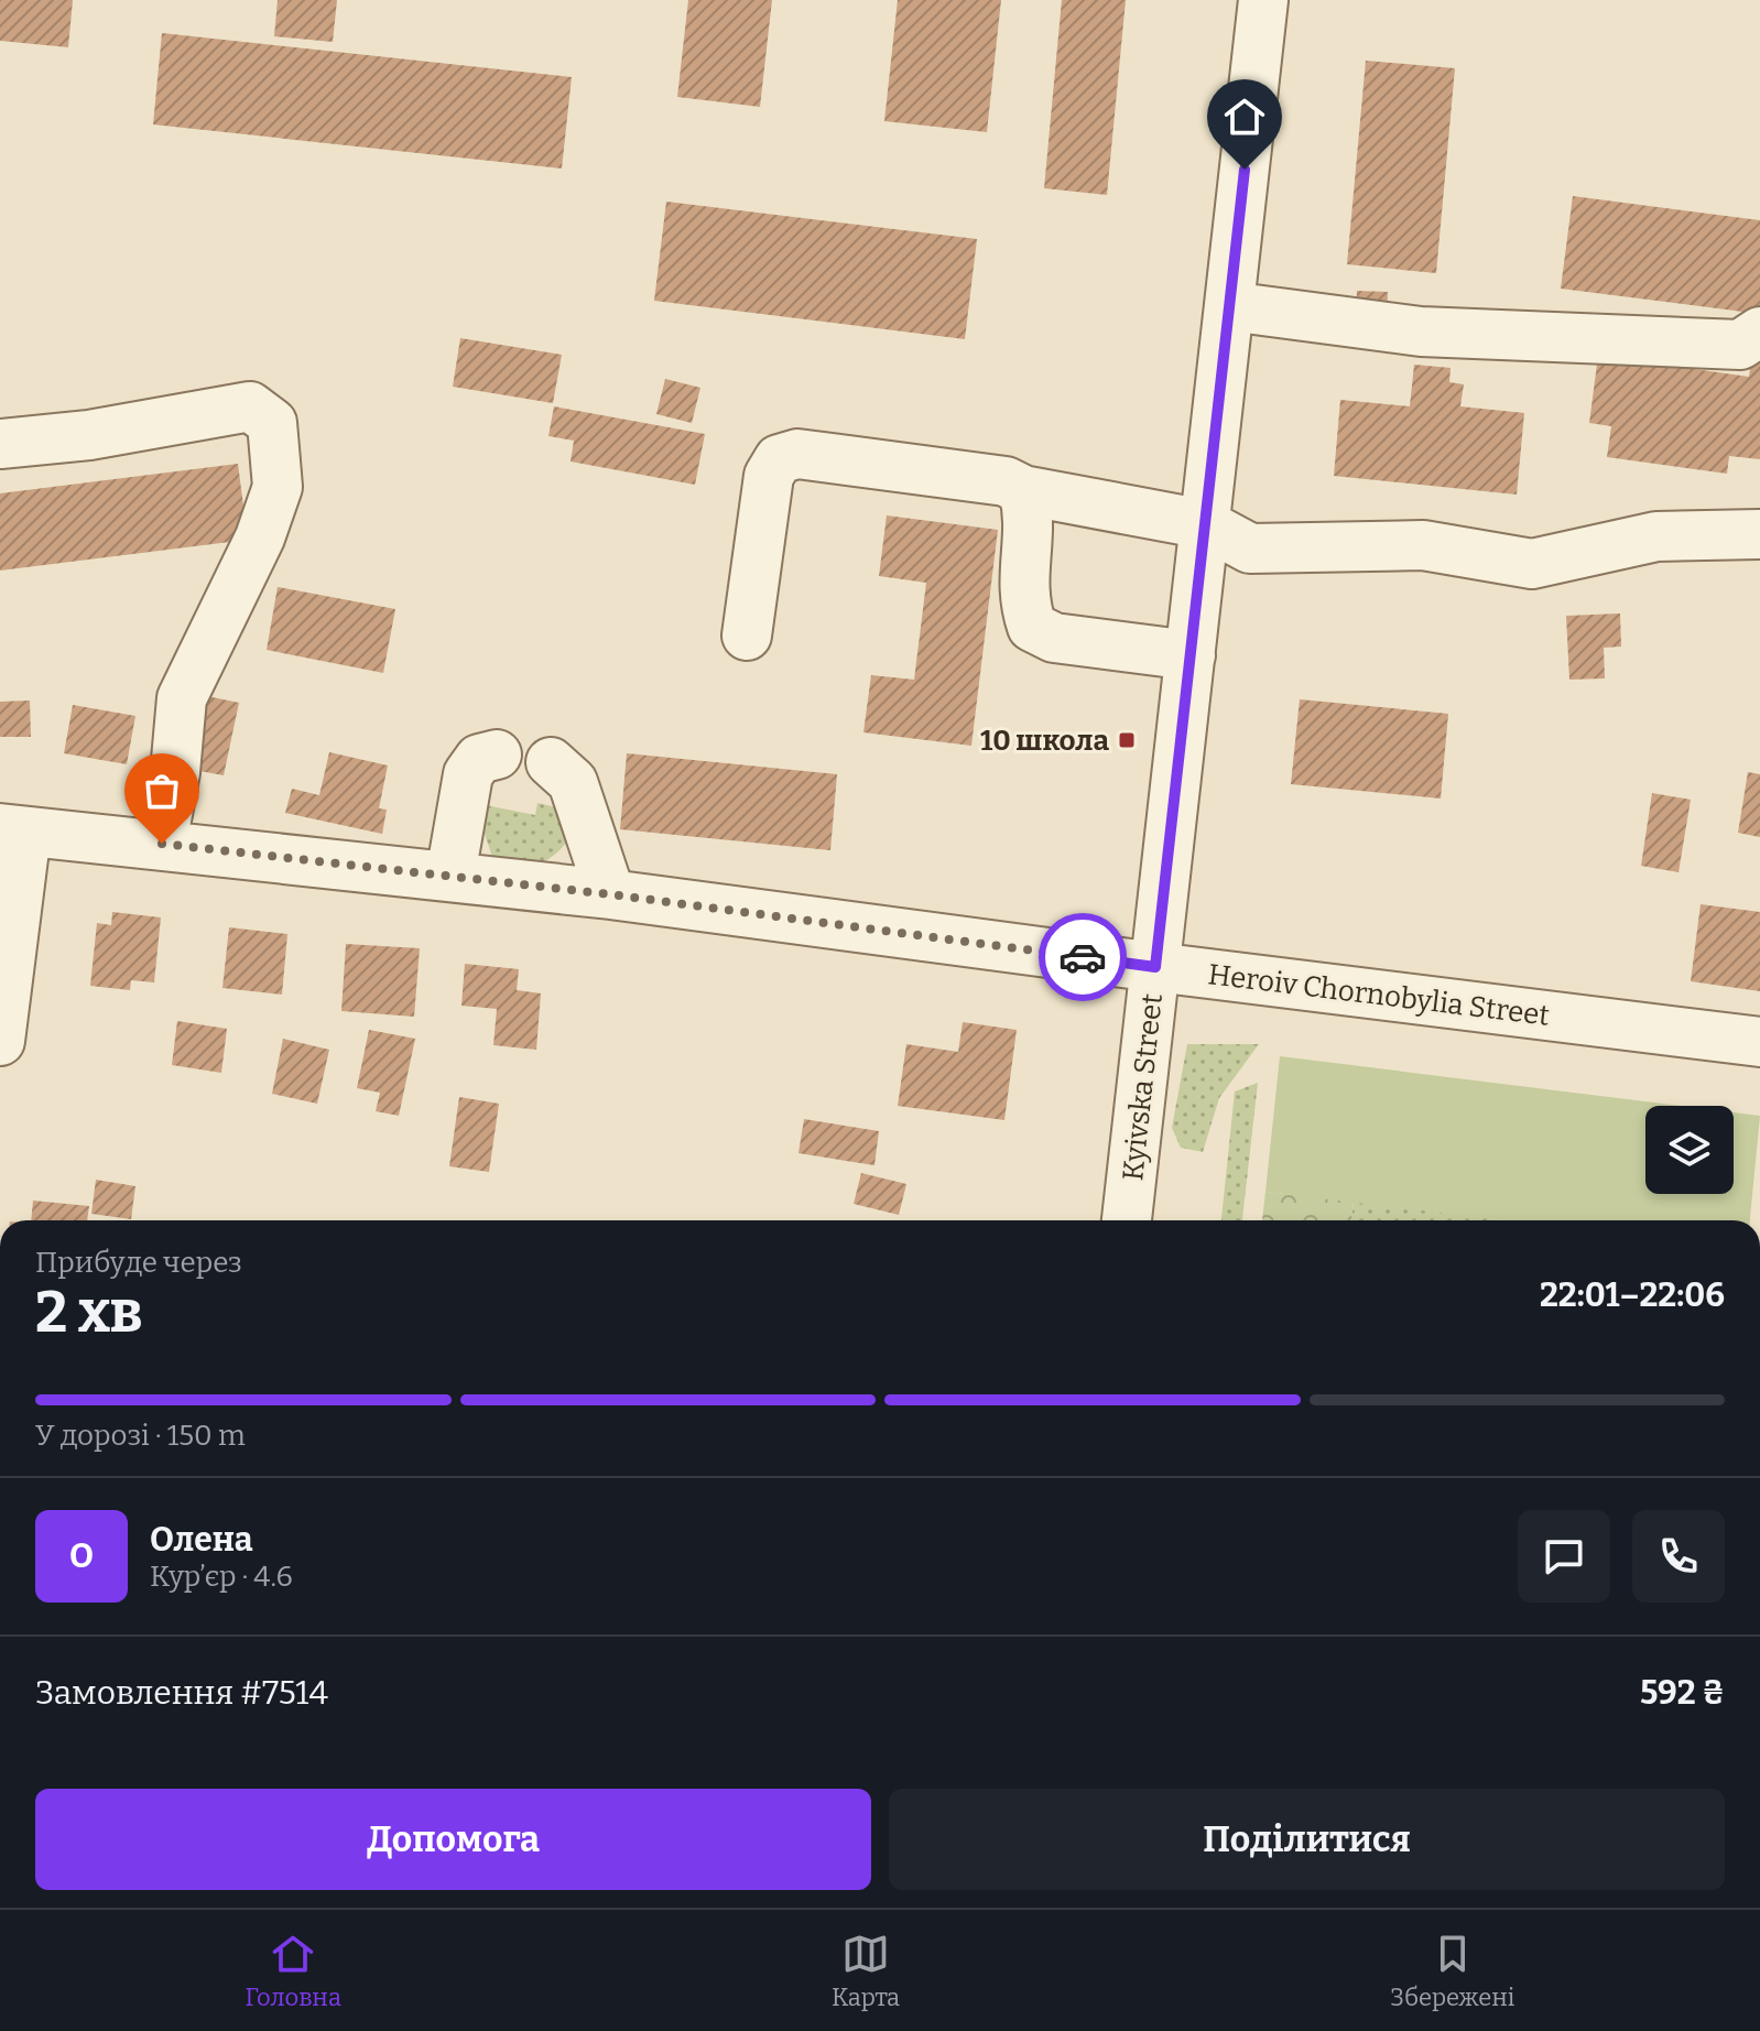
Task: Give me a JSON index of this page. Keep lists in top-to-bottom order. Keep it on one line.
{"streets":{"street":["Heroiv Chornobylia Street","Kyivska Street"]},"crossings":[["Heroiv Chornobylia Street","Kyivska Street"]],"places":{"transit":["10 школа"]},"page":{"heading":["2 хв","Прибуде через","22:01–22:06"],"panel":["Олена","Кур’єр · 4.6","Замовлення #7514","592 ₴"],"bar":"У дорозі · 150 m","round":"О","buttons":["Допомога","Поділитися"],"tabs":["Головна","Карта","Збережені"]}}
